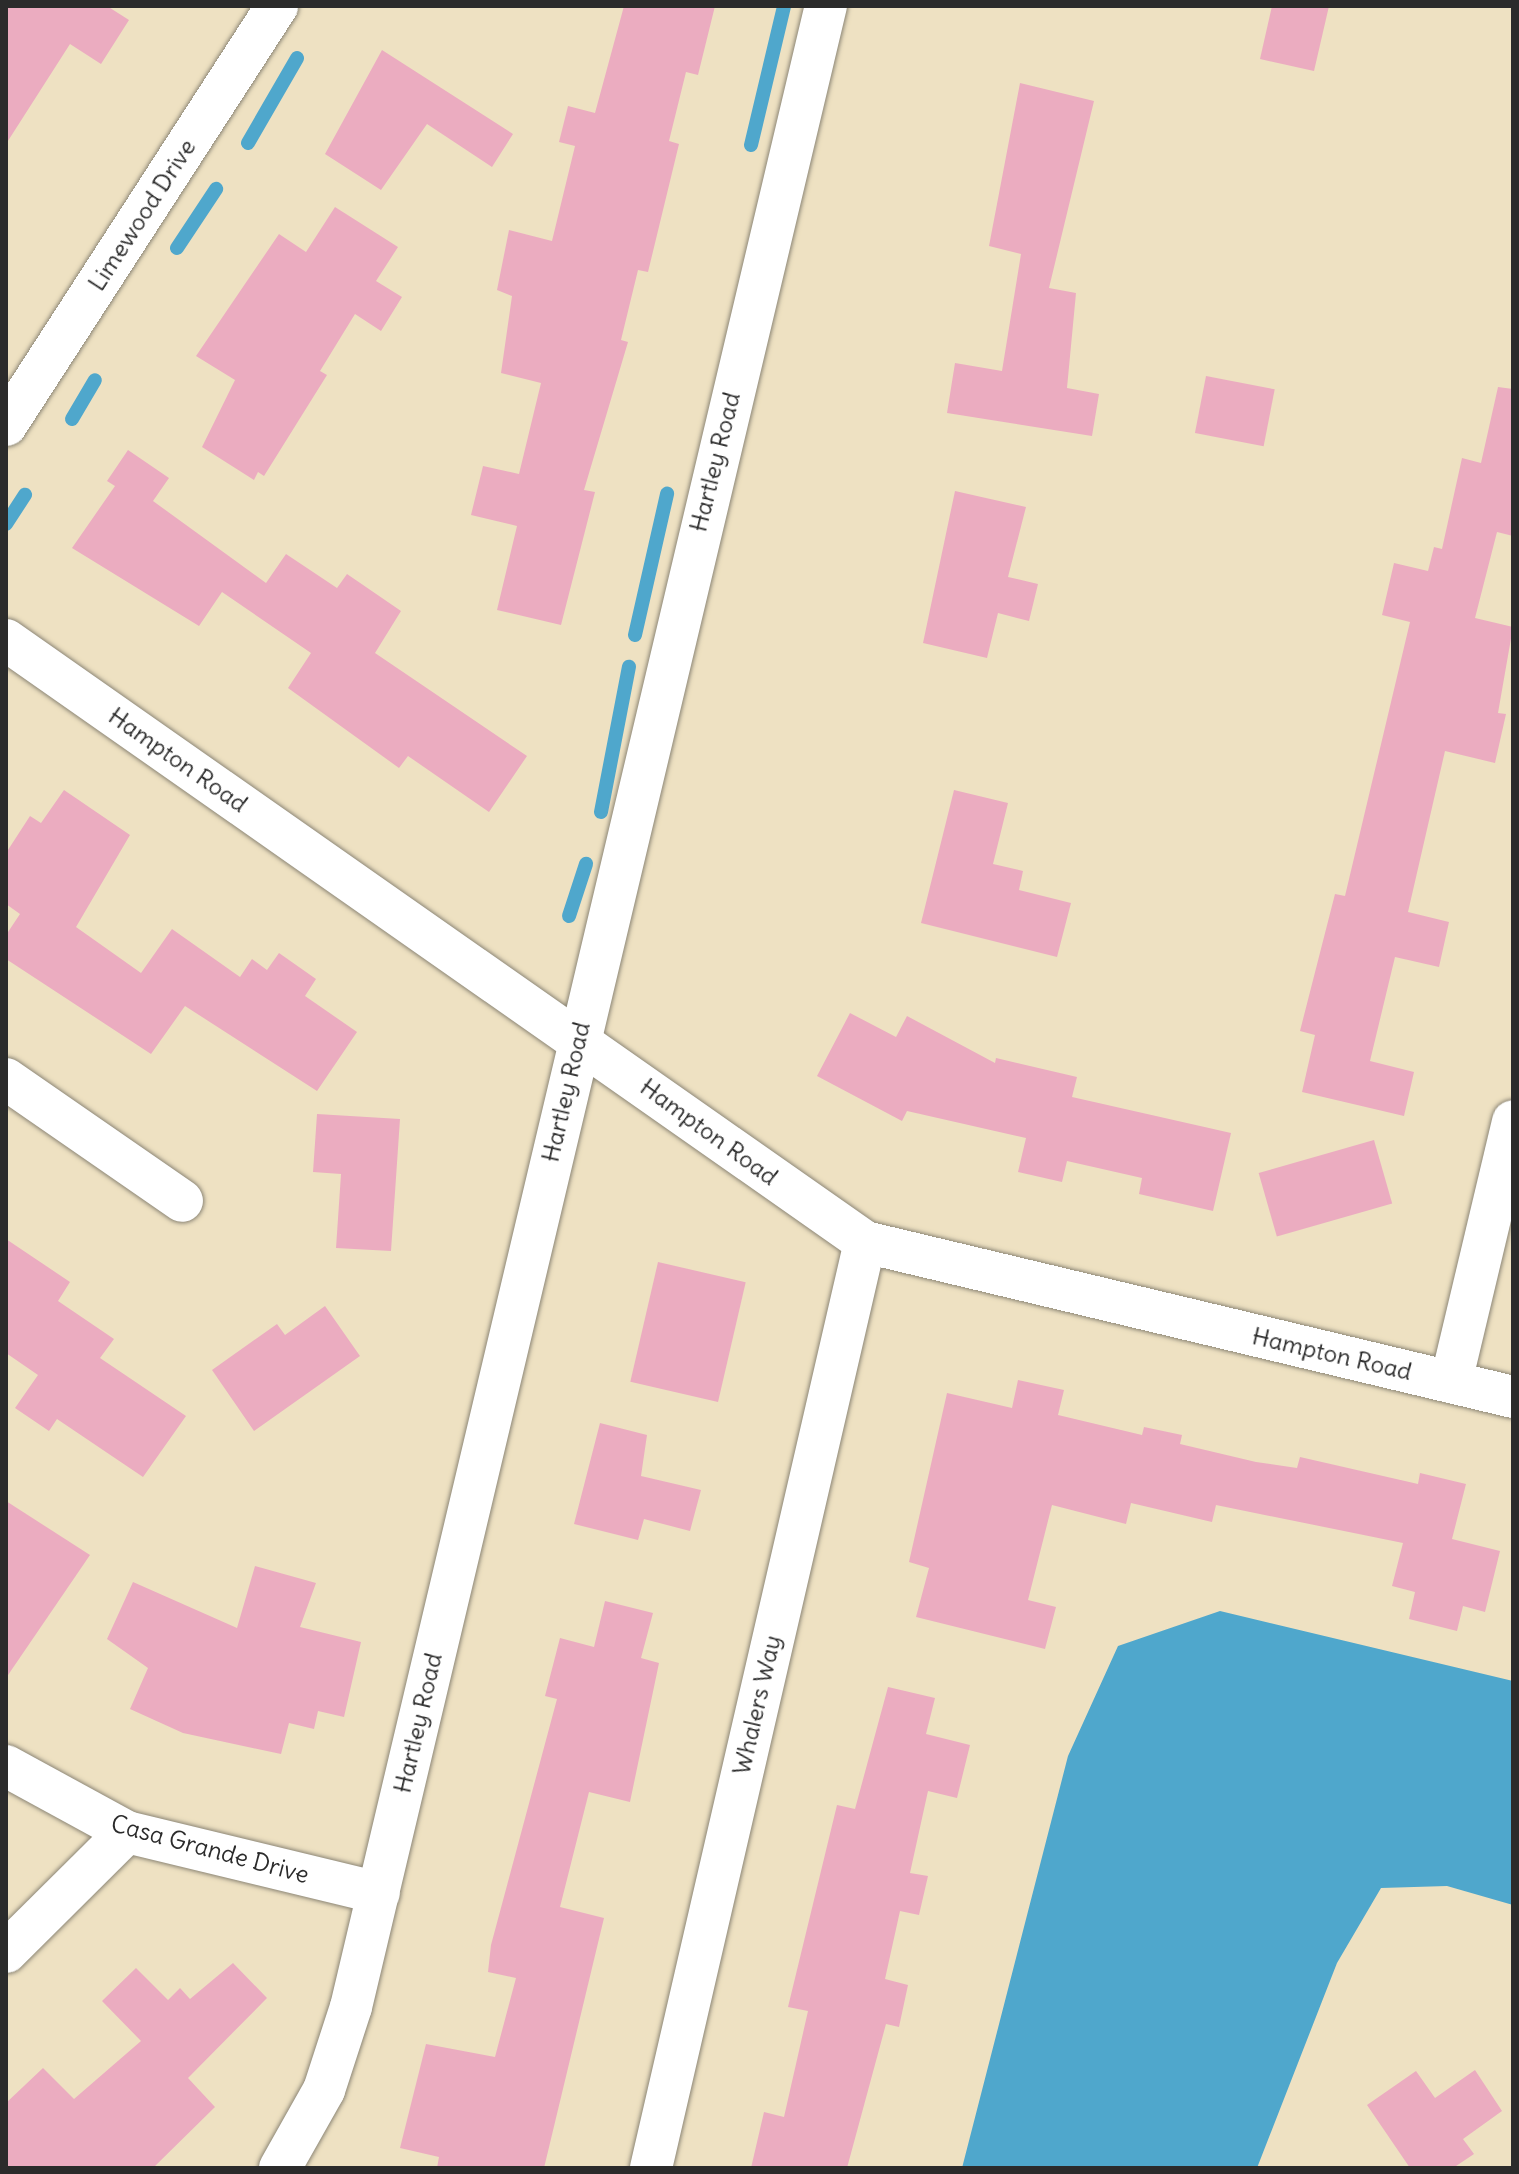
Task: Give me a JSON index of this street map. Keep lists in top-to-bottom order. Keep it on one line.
{"streets":{"street":["Limewood Drive","Hartley Road","Hampton Road","Whalers Way","Casa Grande Drive"]},"crossings":[["Hartley Road","Hampton Road"],["Hartley Road","Casa Grande Drive"],["Hampton Road","Whalers Way"]]}
